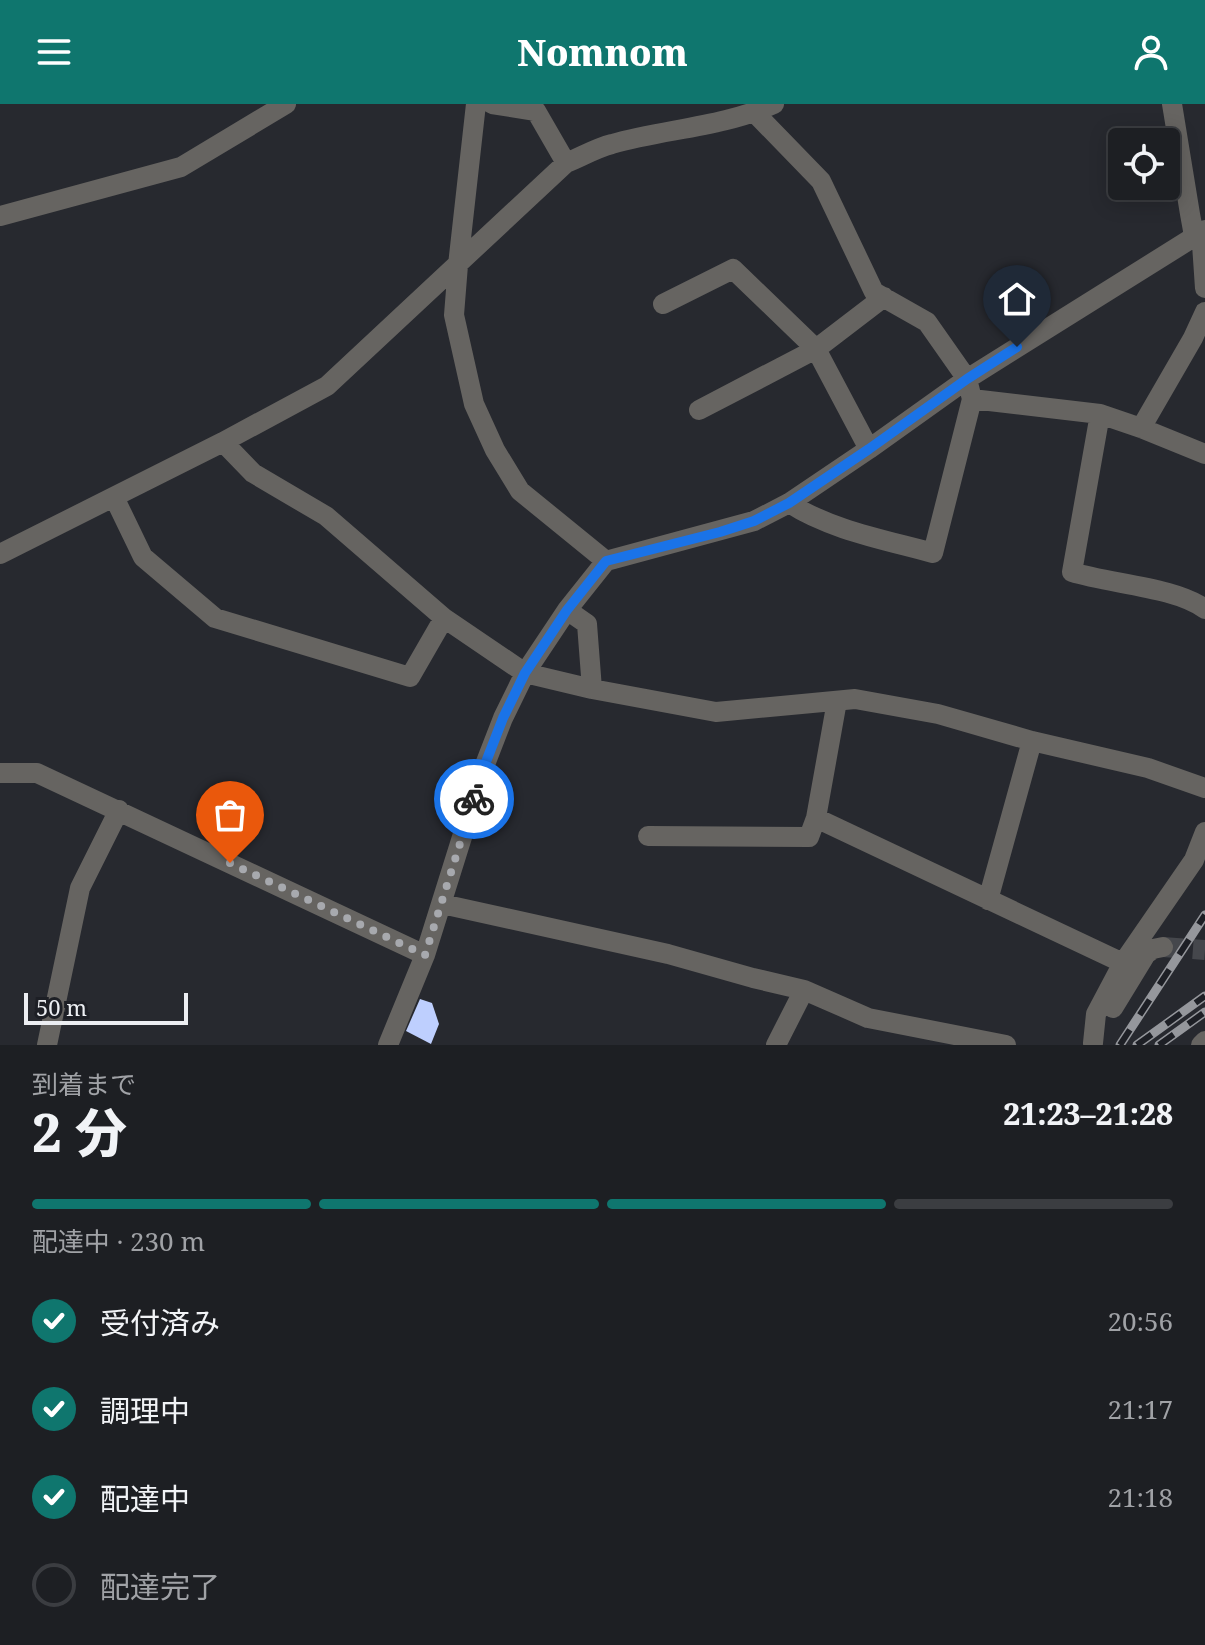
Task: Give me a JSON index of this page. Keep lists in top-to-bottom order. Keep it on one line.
{"scale_bar":"50 m","page":{"header":"Nomnom","scale":"50 m","heading":["2 分","到着まで","21:23–21:28"],"bar":"配達中 · 230 m","list":[["受付済み","20:56"],["調理中","21:17"],["配達中","21:18"],"配達完了"]}}
